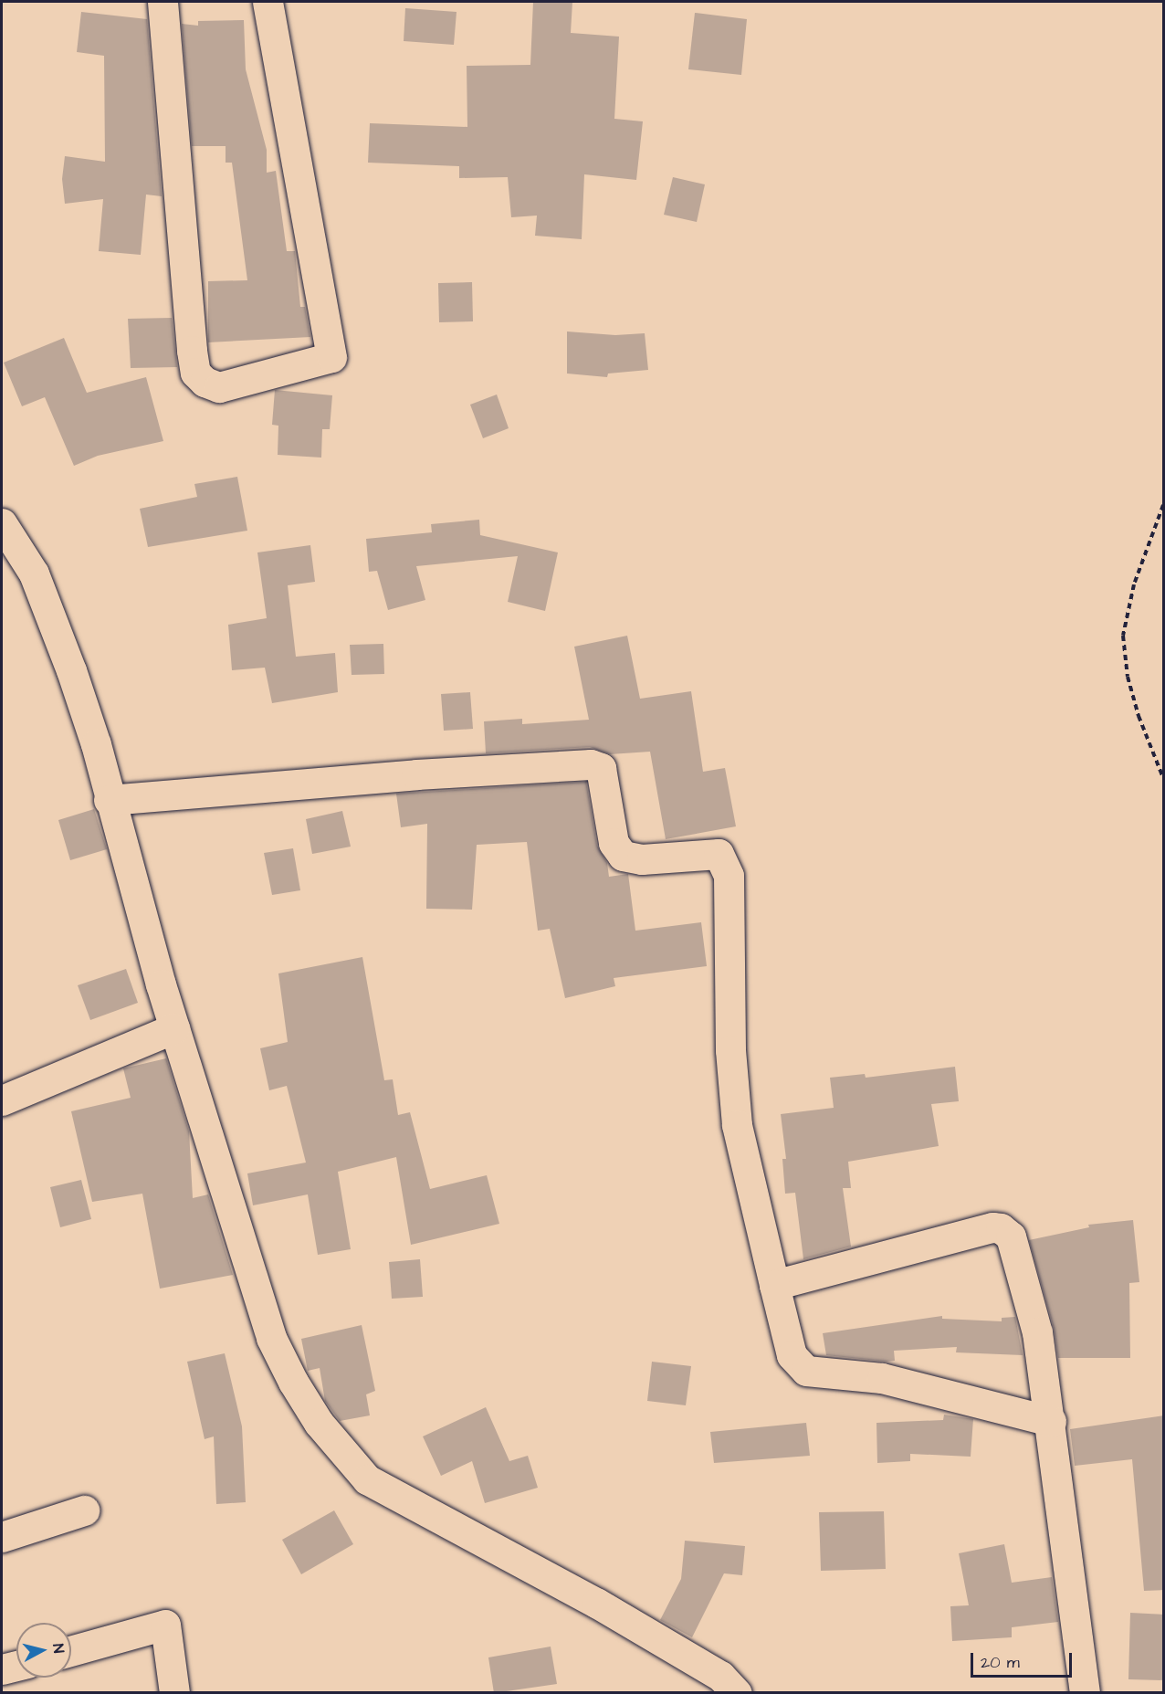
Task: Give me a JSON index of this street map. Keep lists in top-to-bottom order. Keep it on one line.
{"scale_bar":"20 m","north":"right"}
